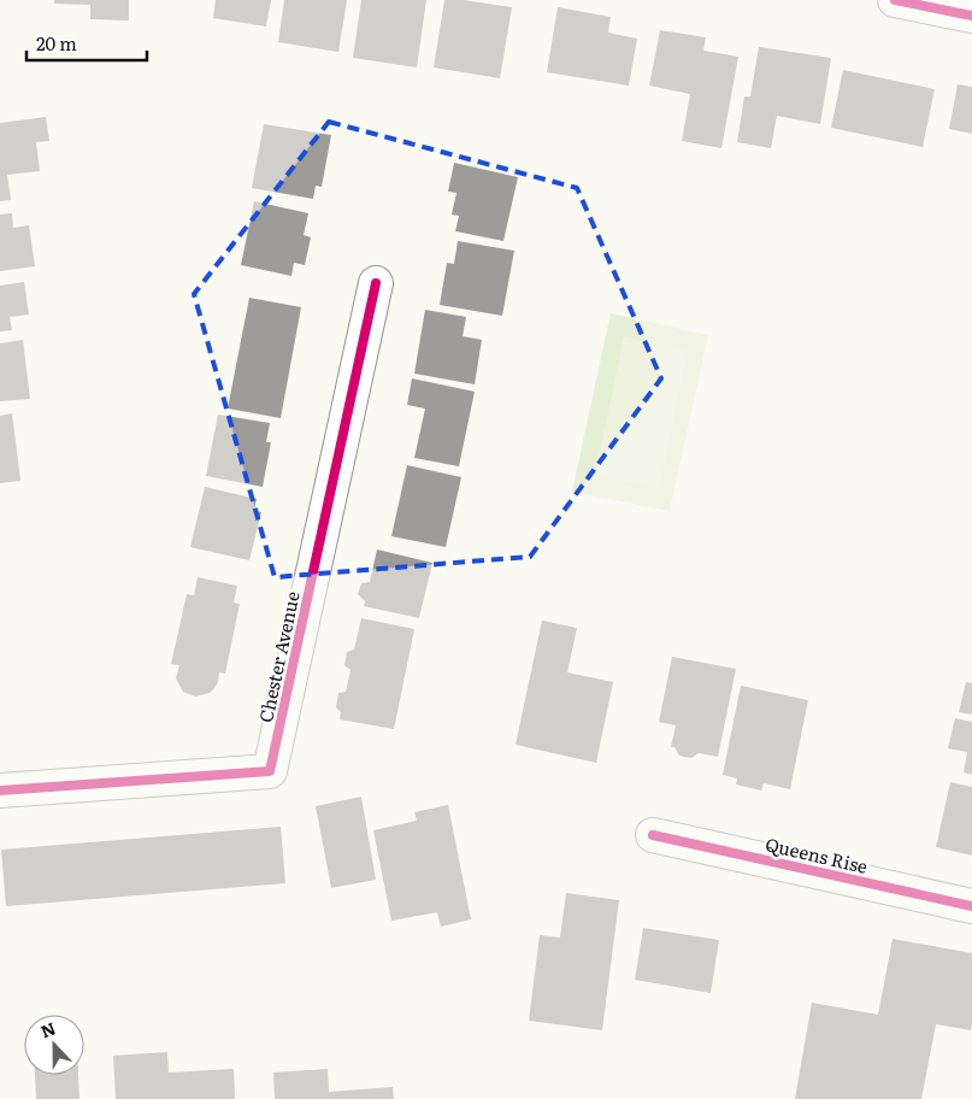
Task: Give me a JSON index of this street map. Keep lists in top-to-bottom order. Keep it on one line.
{"streets":{"street":["Chester Avenue","Queens Rise"]},"scale_bar":"20 m","north":"top"}
